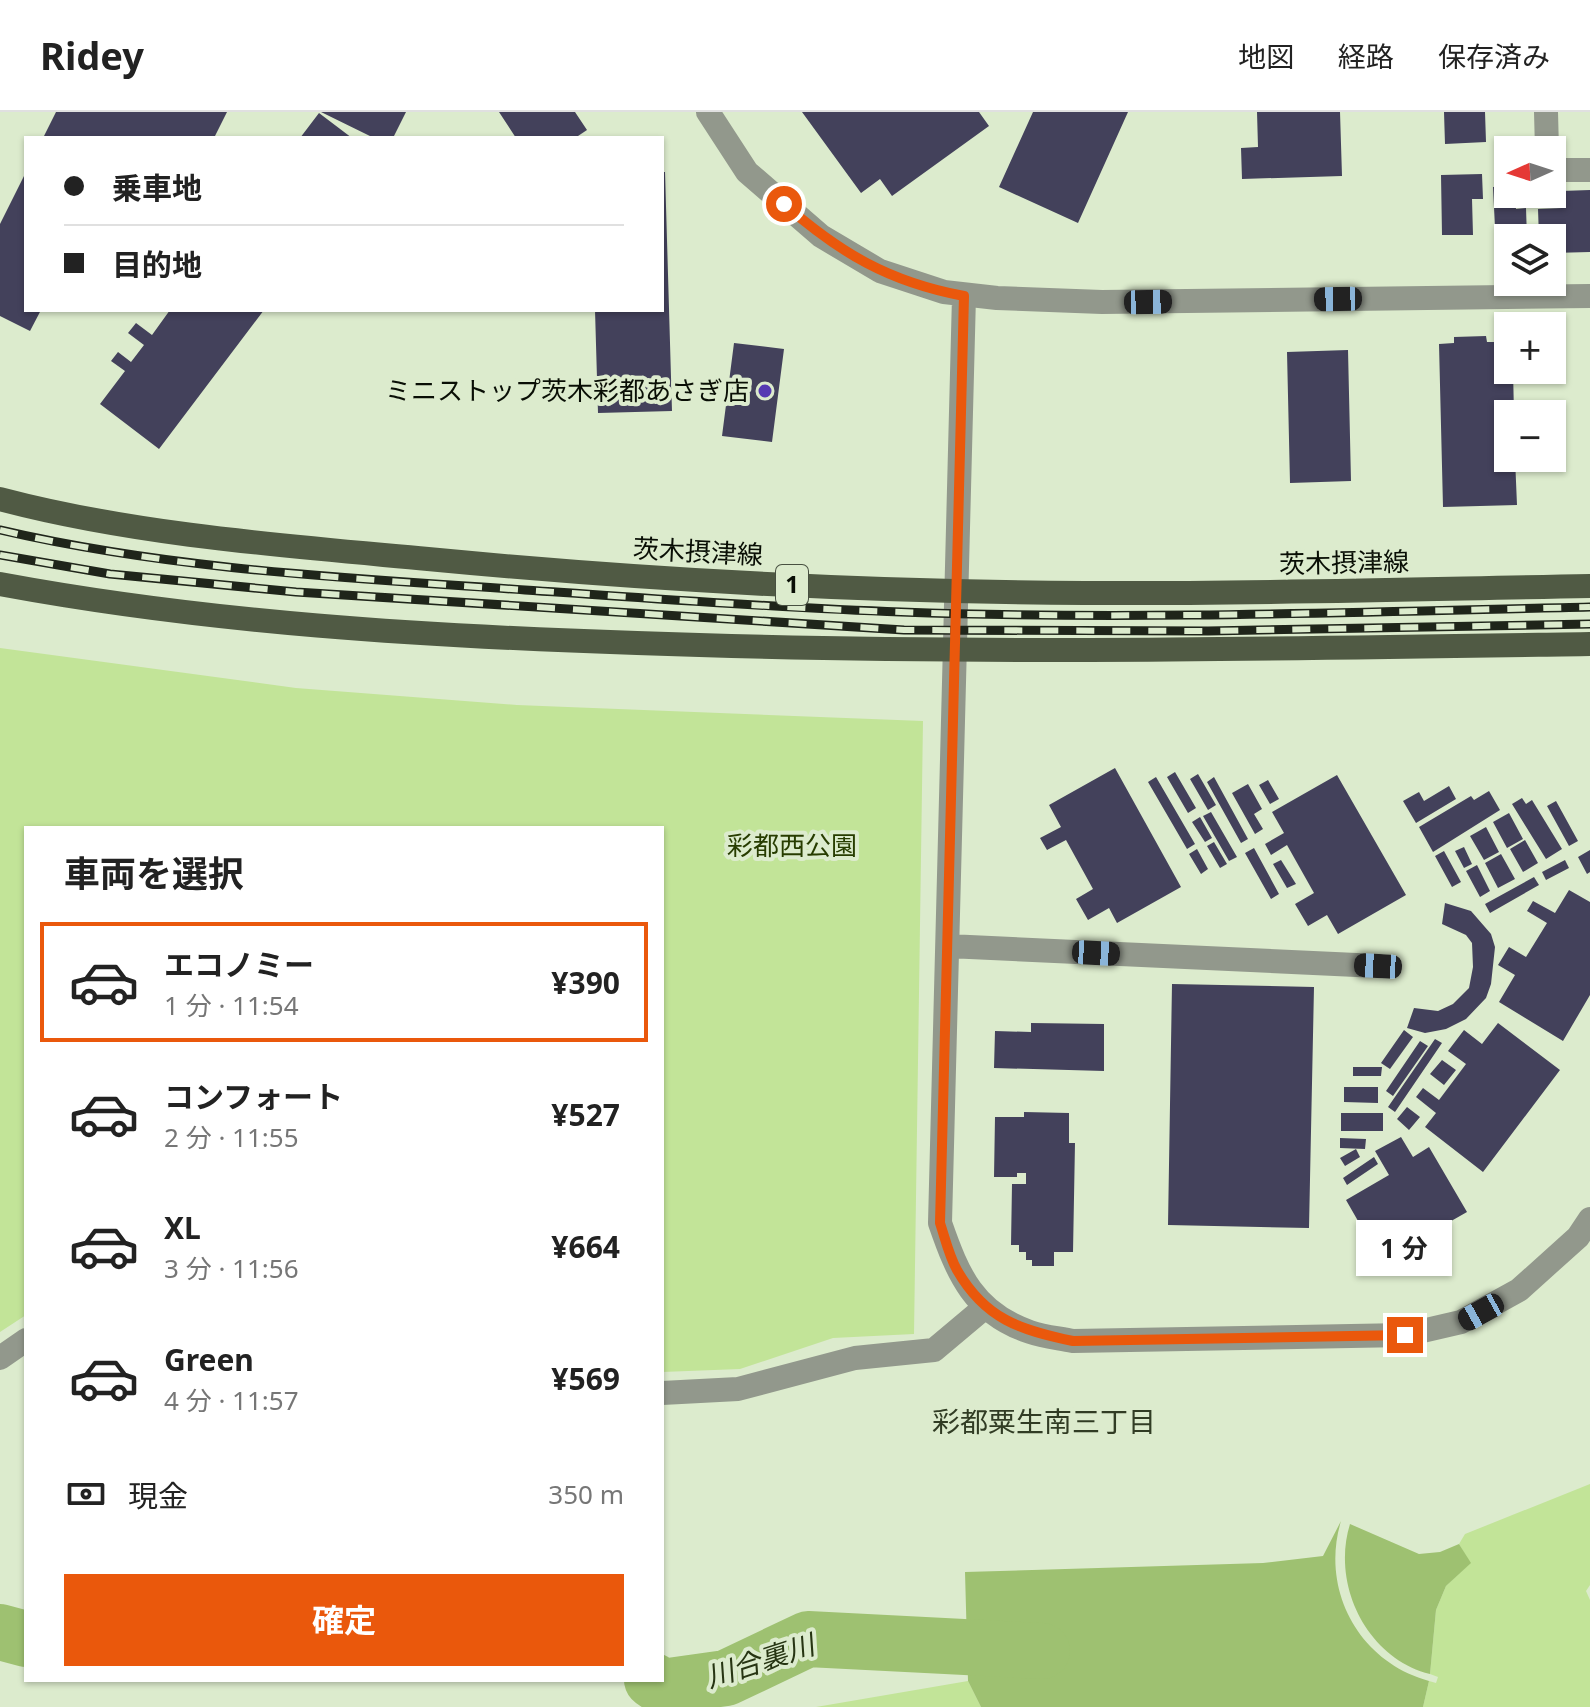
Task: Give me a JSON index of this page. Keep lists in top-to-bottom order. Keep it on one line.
{"streets":{"main road":["茨木摂津線","1"]},"districts":["彩都粟生南三丁目"],"water":["川合裏川"],"parks":["彩都西公園"],"places":["ミニストップ茨木彩都あさぎ店"],"north":"left","page":{"header":"Ridey","nav":["地図","経路","保存済み"],"map_buttons":["+","−"],"banner":["乗車地","目的地"],"heading":"車両を選択","list":[{"name":"エコノミー","note":"1 分 · 11:54","value":"¥390"},{"name":"コンフォート","note":"2 分 · 11:55","value":"¥527"},{"name":"XL","note":"3 分 · 11:56","value":"¥664"},{"name":"Green","note":"4 分 · 11:57","value":"¥569"}],"bubble":"1 分","pay":["現金","350 m"],"buttons":"確定"}}
